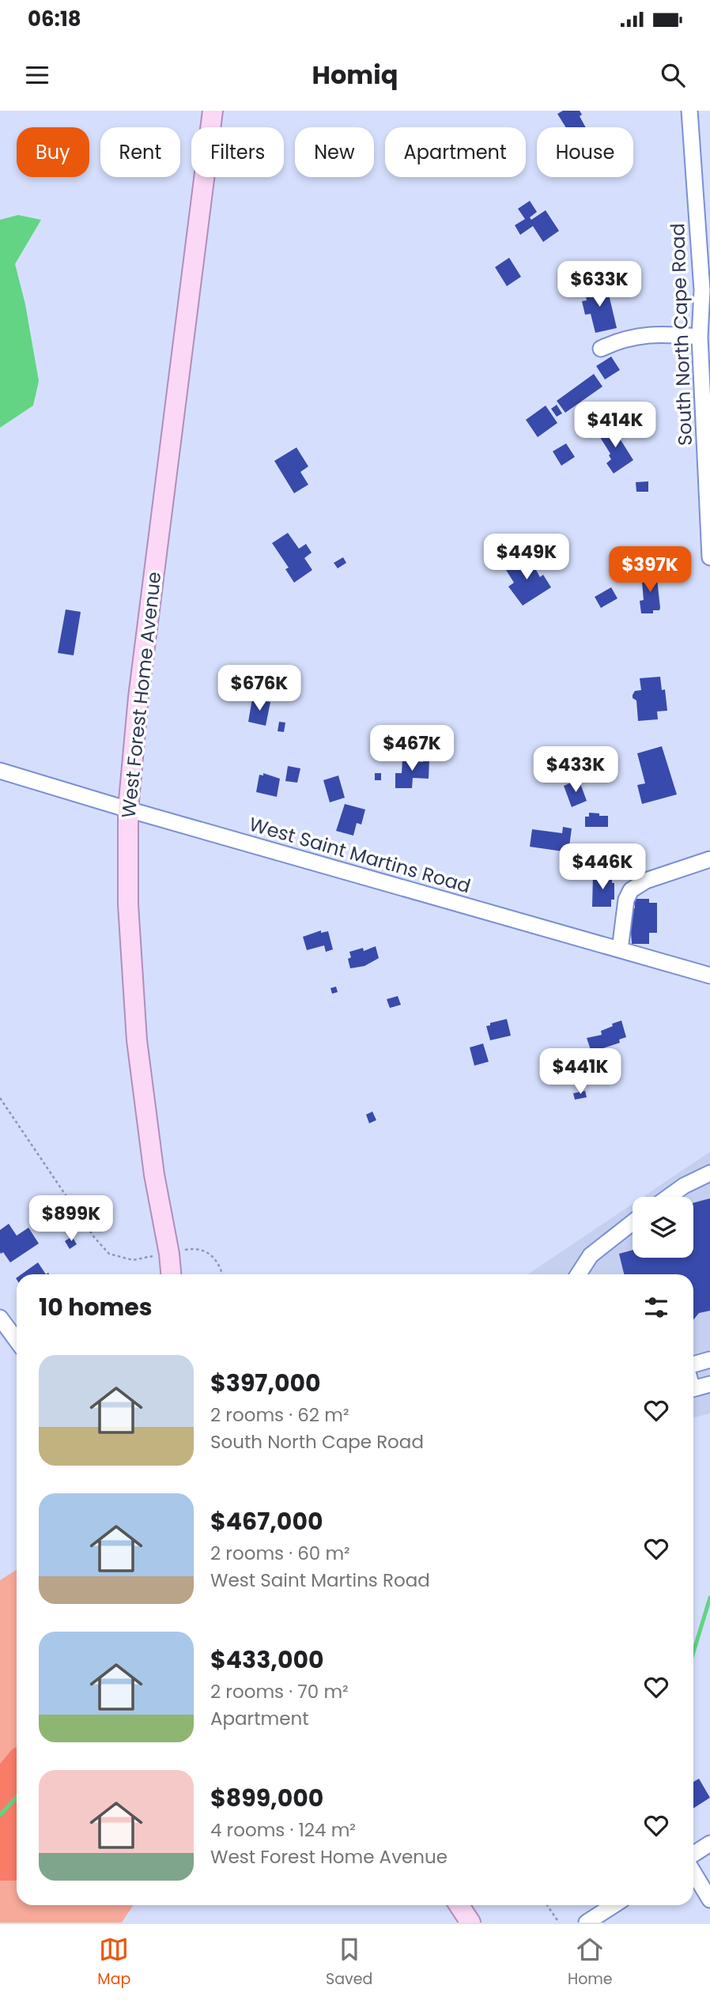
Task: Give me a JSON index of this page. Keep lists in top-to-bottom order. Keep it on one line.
{"streets":{"main road":["West Forest Home Avenue"],"street":["South North Cape Road","West Saint Martins Road"]},"crossings":[["West Forest Home Avenue","West Saint Martins Road"]],"page":{"status":"06:18","header":"Homiq","chip":["Buy","Rent","Filters","New","Apartment","House"],"price":["$633K","$414K","$449K","$397K","$676K","$467K","$433K","$446K","$441K","$899K"],"heading":"10 homes","list":[{"name":"$397,000","note":"2 rooms · 62 m² · South North Cape Road"},{"name":"$467,000","note":"2 rooms · 60 m² · West Saint Martins Road"},{"name":"$433,000","note":"2 rooms · 70 m² · Apartment"},{"name":"$899,000","note":"4 rooms · 124 m² · West Forest Home Avenue"}],"tabs":["Map","Saved","Home"]}}
